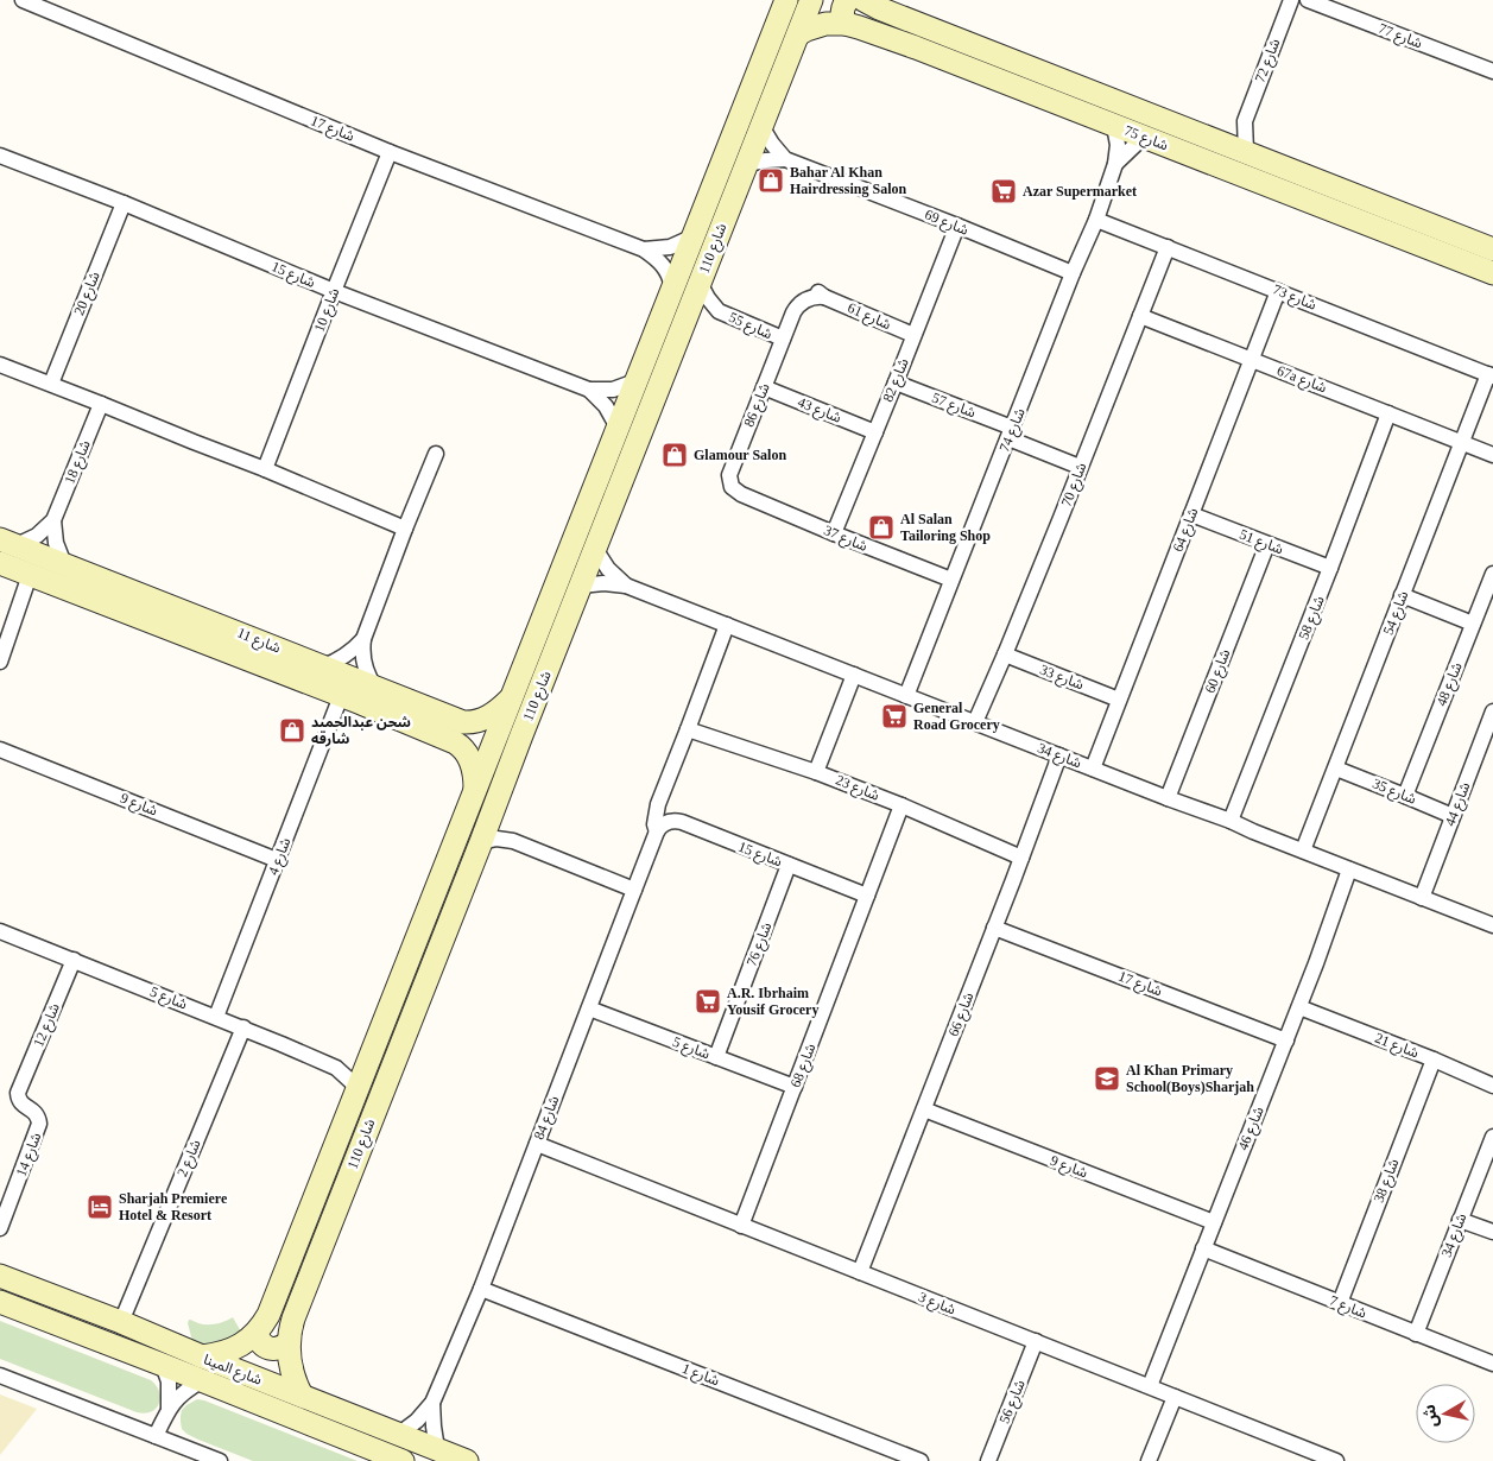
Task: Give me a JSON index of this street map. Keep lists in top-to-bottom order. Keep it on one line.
{"streets":{"main road":["شارع 75","شارع 110","شارع 11","شارع المينا"],"street":["شارع 77","شارع 72","شارع 17","شارع 69","شارع 15","شارع 20","شارع 73","شارع 10","شارع 61","شارع 55","67a شارع","شارع 82","شارع 86","شارع 57","شارع 43","شارع 74","شارع 18","شارع 70","شارع 64","شارع 37","شارع 51","شارع 54","شارع 58","شارع 60","شارع 33","شارع 48","شارع 34","شارع 23","شارع 35","شارع 9","شارع 44","شارع 4","شارع 76","شارع 5","شارع 66","شارع 12","شارع 21","شارع 68","شارع 84","شارع 46","شارع 14","شارع 2","شارع 38","شارع 3","شارع 7","شارع 1","شارع 56"]},"crossings":[["شارع 72","شارع 75"],["شارع 17","شارع 110"],["شارع 17","شارع 10"],["شارع 17","شارع 66"],["شارع 17","شارع 46"],["شارع 75","شارع 110"],["شارع 75","شارع 74"],["شارع 69","شارع 110"],["شارع 69","شارع 82"],["شارع 69","شارع 74"],["شارع 110","شارع 15"],["شارع 110","شارع 55"],["شارع 110","شارع 11"],["شارع 110","شارع 34"],["شارع 110","شارع 5"],["شارع 110","شارع المينا"],["شارع 15","شارع 20"],["شارع 15","شارع 10"],["شارع 15","شارع 76"],["شارع 15","شارع 68"],["شارع 15","شارع 84"],["شارع 73","شارع 74"],["شارع 73","شارع 70"],["شارع 73","شارع 64"],["شارع 73","شارع 54"],["شارع 61","شارع 82"],["شارع 61","شارع 86"],["شارع 55","شارع 86"],["67a شارع","شارع 70"],["67a شارع","شارع 64"],["67a شارع","شارع 54"],["67a شارع","شارع 58"],["شارع 82","شارع 57"],["شارع 82","شارع 43"],["شارع 82","شارع 37"],["شارع 86","شارع 43"],["شارع 86","شارع 37"],["شارع 57","شارع 74"],["شارع 57","شارع 70"],["شارع 74","شارع 37"],["شارع 74","شارع 34"],["شارع 70","شارع 33"],["شارع 70","شارع 34"],["شارع 64","شارع 51"],["شارع 64","شارع 33"],["شارع 64","شارع 34"],["شارع 51","شارع 58"],["شارع 51","شارع 60"],["شارع 54","شارع 34"],["شارع 54","شارع 35"],["شارع 58","شارع 34"],["شارع 11","شارع 4"],["شارع 60","شارع 34"],["شارع 48","شارع 35"],["شارع 34","شارع 44"],["شارع 34","شارع 66"],["شارع 34","شارع 84"],["شارع 34","شارع 46"],["شارع 34","شارع 7"],["شارع 23","شارع 66"],["شارع 23","شارع 68"],["شارع 23","شارع 84"],["شارع 35","شارع 44"],["شارع 9","شارع 4"],["شارع 9","شارع 66"],["شارع 9","شارع 46"],["شارع 4","شارع 5"],["شارع 76","شارع 5"],["شارع 5","شارع 12"],["شارع 5","شارع 68"],["شارع 5","شارع 84"],["شارع 5","شارع 2"],["شارع 66","شارع 3"],["شارع 12","شارع 14"],["شارع 21","شارع 46"],["شارع 21","شارع 38"],["شارع 68","شارع 3"],["شارع 84","شارع 3"],["شارع 84","شارع المينا"],["شارع 84","شارع 1"],["شارع 46","شارع 3"],["شارع 46","شارع 7"],["شارع 2","شارع المينا"],["شارع 38","شارع 7"],["شارع 3","شارع 56"]],"places":{"shop":["Bahar Al Khan Hairdressing Salon","Glamour Salon","Al Salan Tailoring Shop","شحن عبدالحميد شارقه"],"supermarket":["Azar Supermarket","General Road Grocery","A.R. Ibrhaim Yousif Grocery"],"school or university":["Al Khan Primary School(Boys)Sharjah"],"hotel":["Sharjah Premiere Hotel & Resort"]},"north":"left"}
